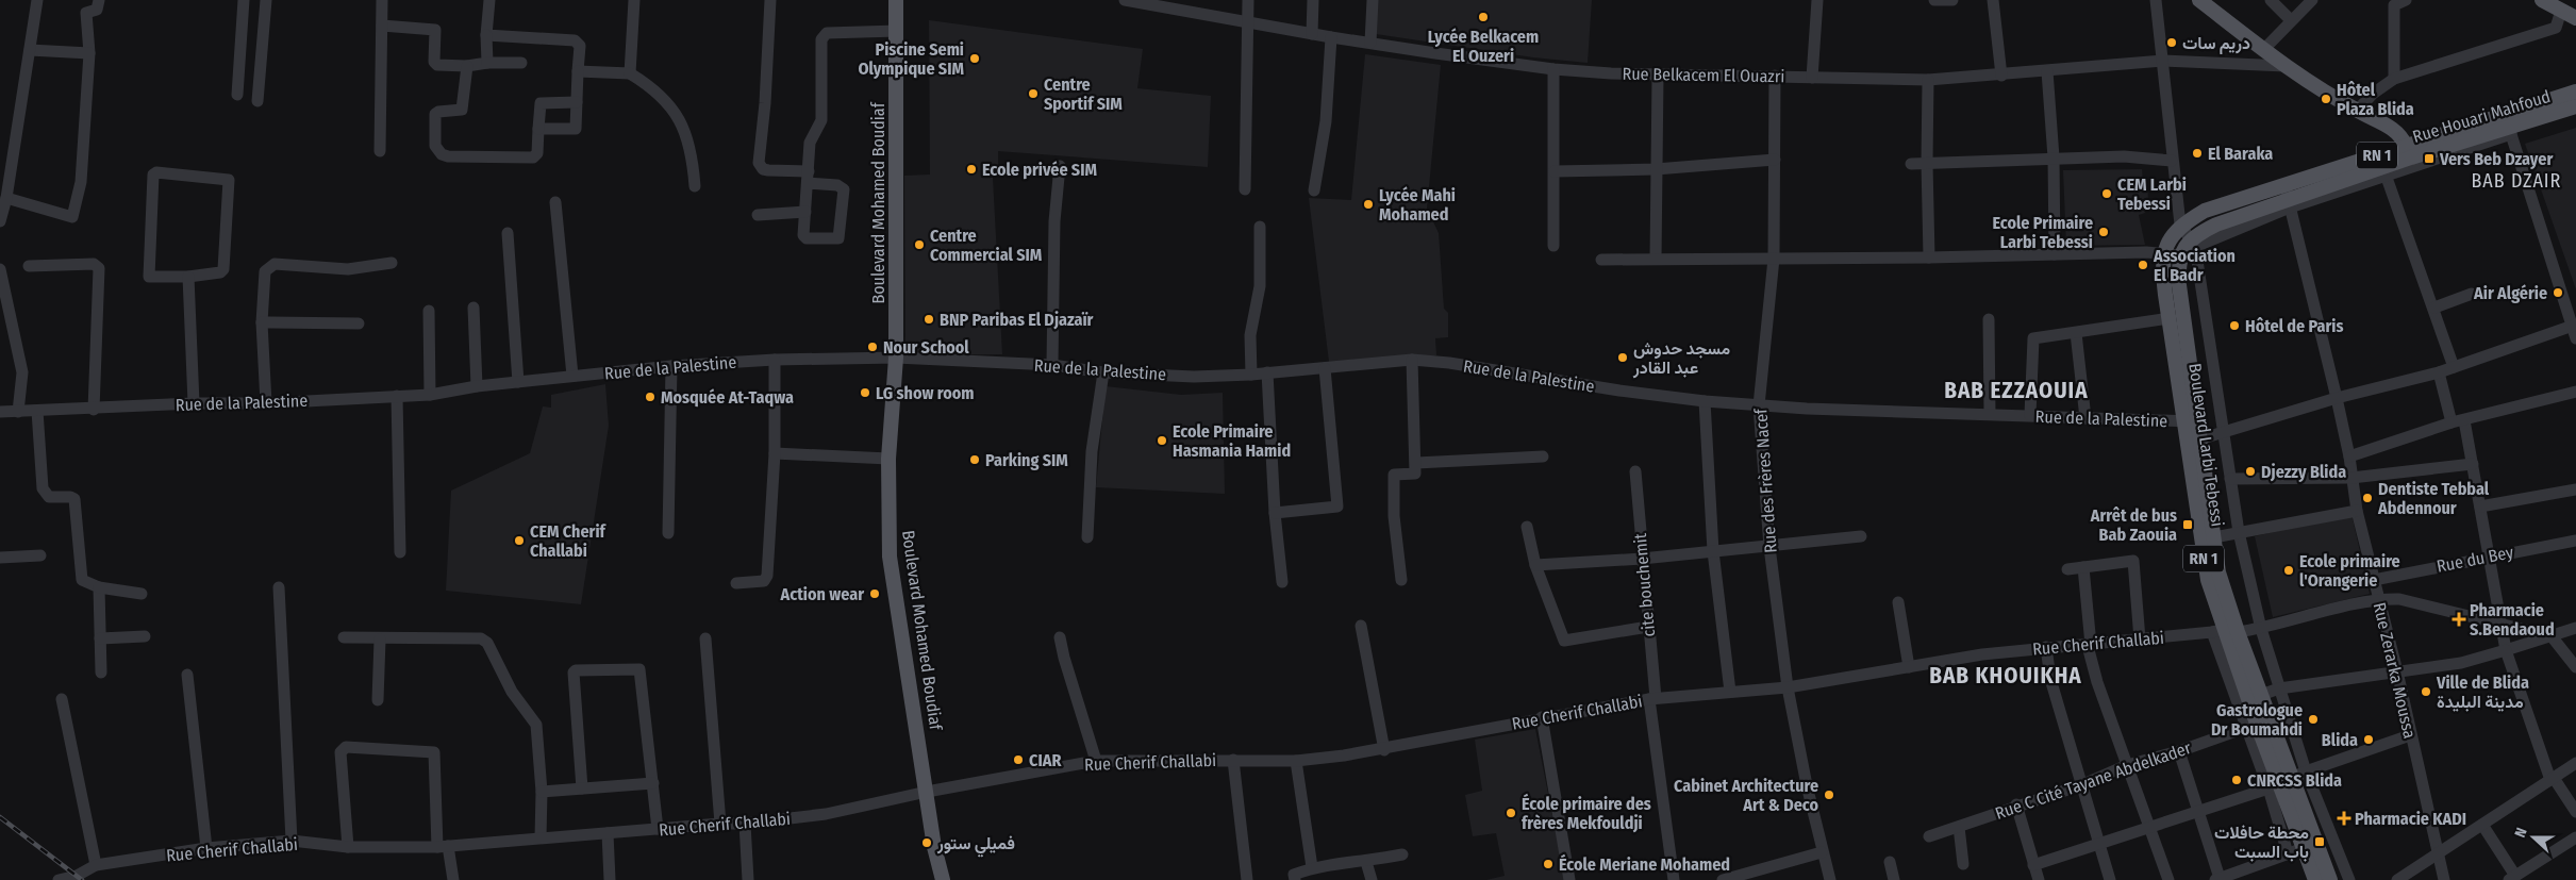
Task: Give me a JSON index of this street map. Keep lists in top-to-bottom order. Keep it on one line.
{"streets":{"main road":["Rue Houari Mahfoud","RN 1","Boulevard Mohamed Boudiaf","Boulevard Larbi Tebessi"],"street":["Rue Belkacem El Ouazri","Rue de la Palestine","Rue des Frères Nacef","Rue du Bey","cite bouchemit","Rue Cherif Challabi","Rue Zerarka Moussa","Rue C Cité Tayane Abdelkader"]},"crossings":[["Rue Belkacem El Ouazri","Rue des Frères Nacef"],["Rue Houari Mahfoud","RN 1"],["Rue Houari Mahfoud","Boulevard Larbi Tebessi"],["Rue Houari Mahfoud","Rue Zerarka Moussa"],["RN 1","Boulevard Larbi Tebessi"],["Boulevard Mohamed Boudiaf","Rue de la Palestine"],["Boulevard Mohamed Boudiaf","Rue Cherif Challabi"],["Rue de la Palestine","Boulevard Larbi Tebessi"],["Rue de la Palestine","Rue des Frères Nacef"],["Boulevard Larbi Tebessi","Rue Cherif Challabi"],["Boulevard Larbi Tebessi","Rue C Cité Tayane Abdelkader"],["Rue des Frères Nacef","Rue Cherif Challabi"],["Rue du Bey","Rue Zerarka Moussa"],["cite bouchemit","Rue Cherif Challabi"],["Rue Cherif Challabi","Rue Zerarka Moussa"]],"districts":["BAB DZAIR","BAB EZZAOUIA","BAB KHOUIKHA"],"places":{"other":["Lycée Belkacem El Ouzeri","دريم سات","Piscine Semi Olympique SIM","Centre Sportif SIM","Hôtel Plaza Blida","El Baraka","Ecole privée SIM","CEM Larbi Tebessi","Lycée Mahi Mohamed","Ecole Primaire Larbi Tebessi","Centre Commercial SIM","Association El Badr","Air Algérie","BNP Paribas El Djazaïr","Hôtel de Paris","Nour School","مسجد حدوش عبد القادر","LG show room","Mosquée At-Taqwa","Ecole Primaire Hasmania Hamid","Parking SIM","Djezzy Blida","Dentiste Tebbal Abdennour","CEM Cherif Challabi","Ecole primaire l'Orangerie","Action wear","Ville de Blida مدينة البليدة","Gastrologue Dr Boumahdi","Blida","CIAR","CNRCSS Blida","Cabinet Architecture Art & Deco","École primaire des frères Mekfouldji","فميلي ستور","École Meriane Mohamed"],"transit":["Vers Beb Dzayer","Arrêt de bus Bab Zaouia","محطة حافلات باب السبت"],"health":["Pharmacie S.Bendaoud","Pharmacie KADI"]},"north":"left"}
